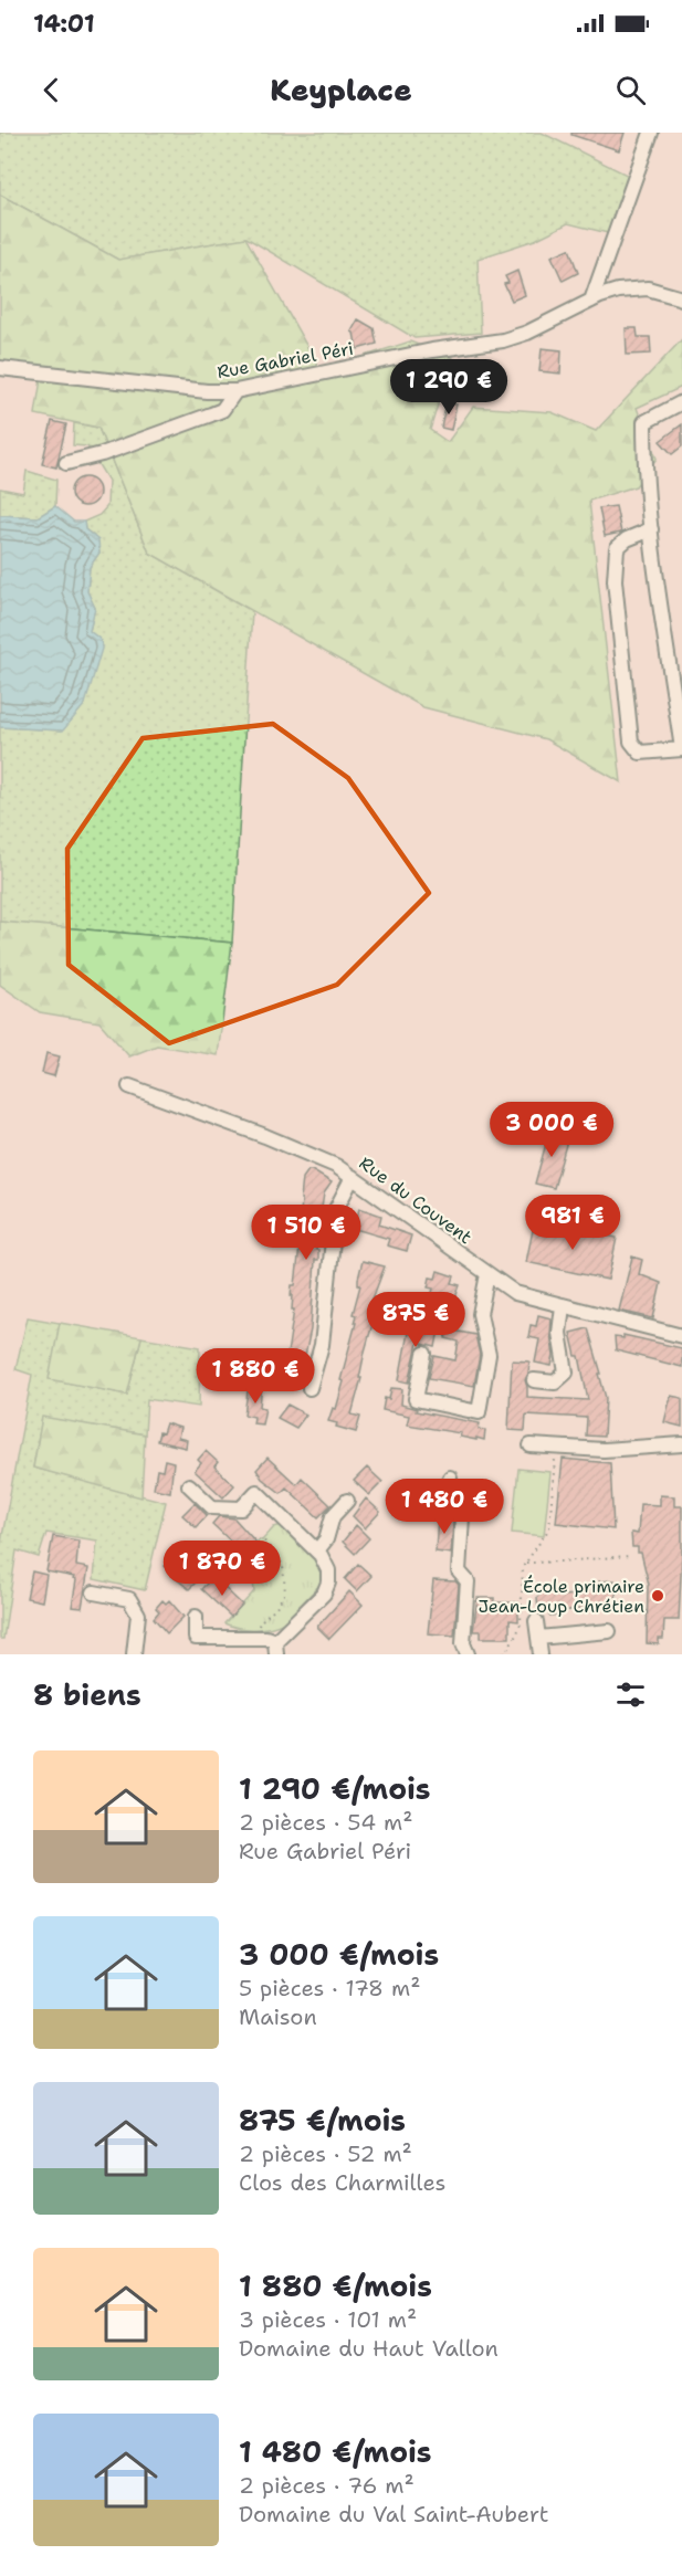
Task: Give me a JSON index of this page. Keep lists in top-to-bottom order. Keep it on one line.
{"streets":{"street":["Rue Gabriel Péri","Rue du Couvent"]},"places":["École primaire Jean-Loup Chrétien"],"page":{"status":"14:01","header":"Keyplace","price":["1 290 €","3 000 €","981 €","1 510 €","875 €","1 880 €","1 480 €","1 870 €"],"heading":"8 biens","list":[{"name":"1 290 €/mois","note":"2 pièces · 54 m² · Rue Gabriel Péri"},{"name":"3 000 €/mois","note":"5 pièces · 178 m² · Maison"},{"name":"875 €/mois","note":"2 pièces · 52 m² · Clos des Charmilles"},{"name":"1 880 €/mois","note":"3 pièces · 101 m² · Domaine du Haut Vallon"},{"name":"1 480 €/mois","note":"2 pièces · 76 m² · Domaine du Val Saint-Aubert"}]}}
